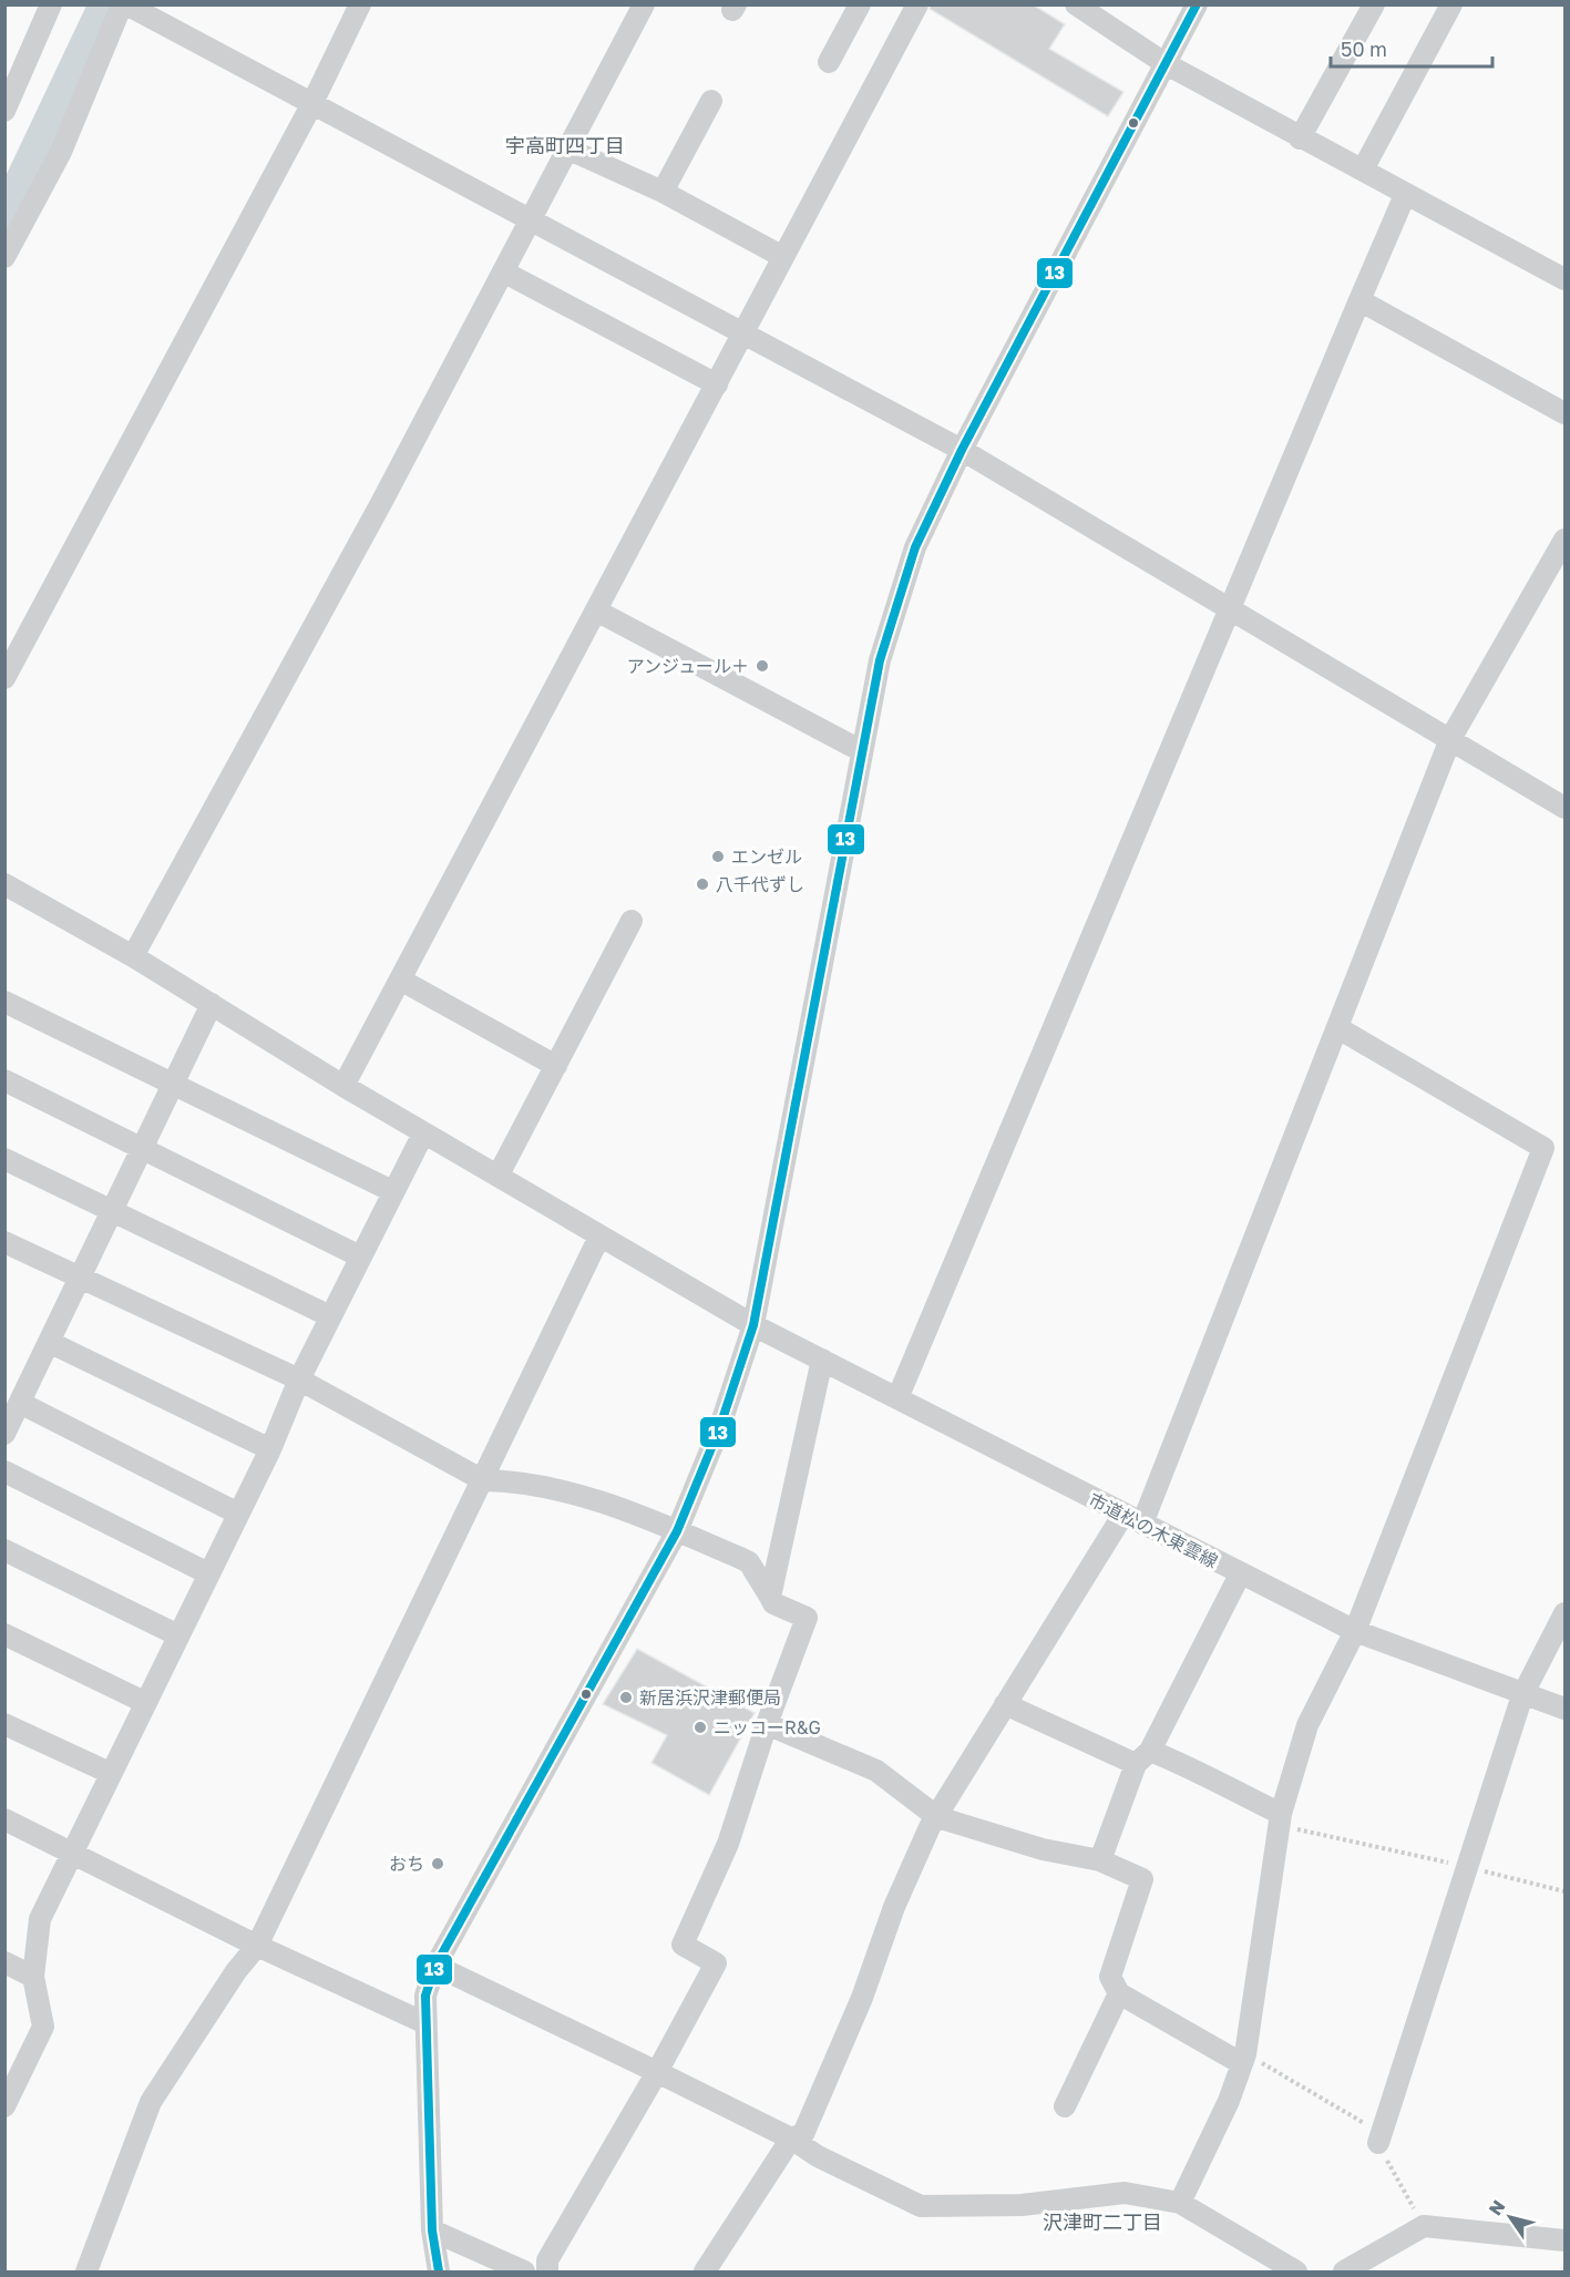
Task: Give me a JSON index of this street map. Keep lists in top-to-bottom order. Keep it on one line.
{"streets":{"street":["市道松の木東雲線"]},"districts":["宇高町四丁目","沢津町二丁目"],"places":["アンジュール＋","エンゼル","八千代ずし","新居浜沢津郵便局","ニッコーR&G","おち"],"lines":["transit line 13"],"scale_bar":"50 m","north":"top left"}
